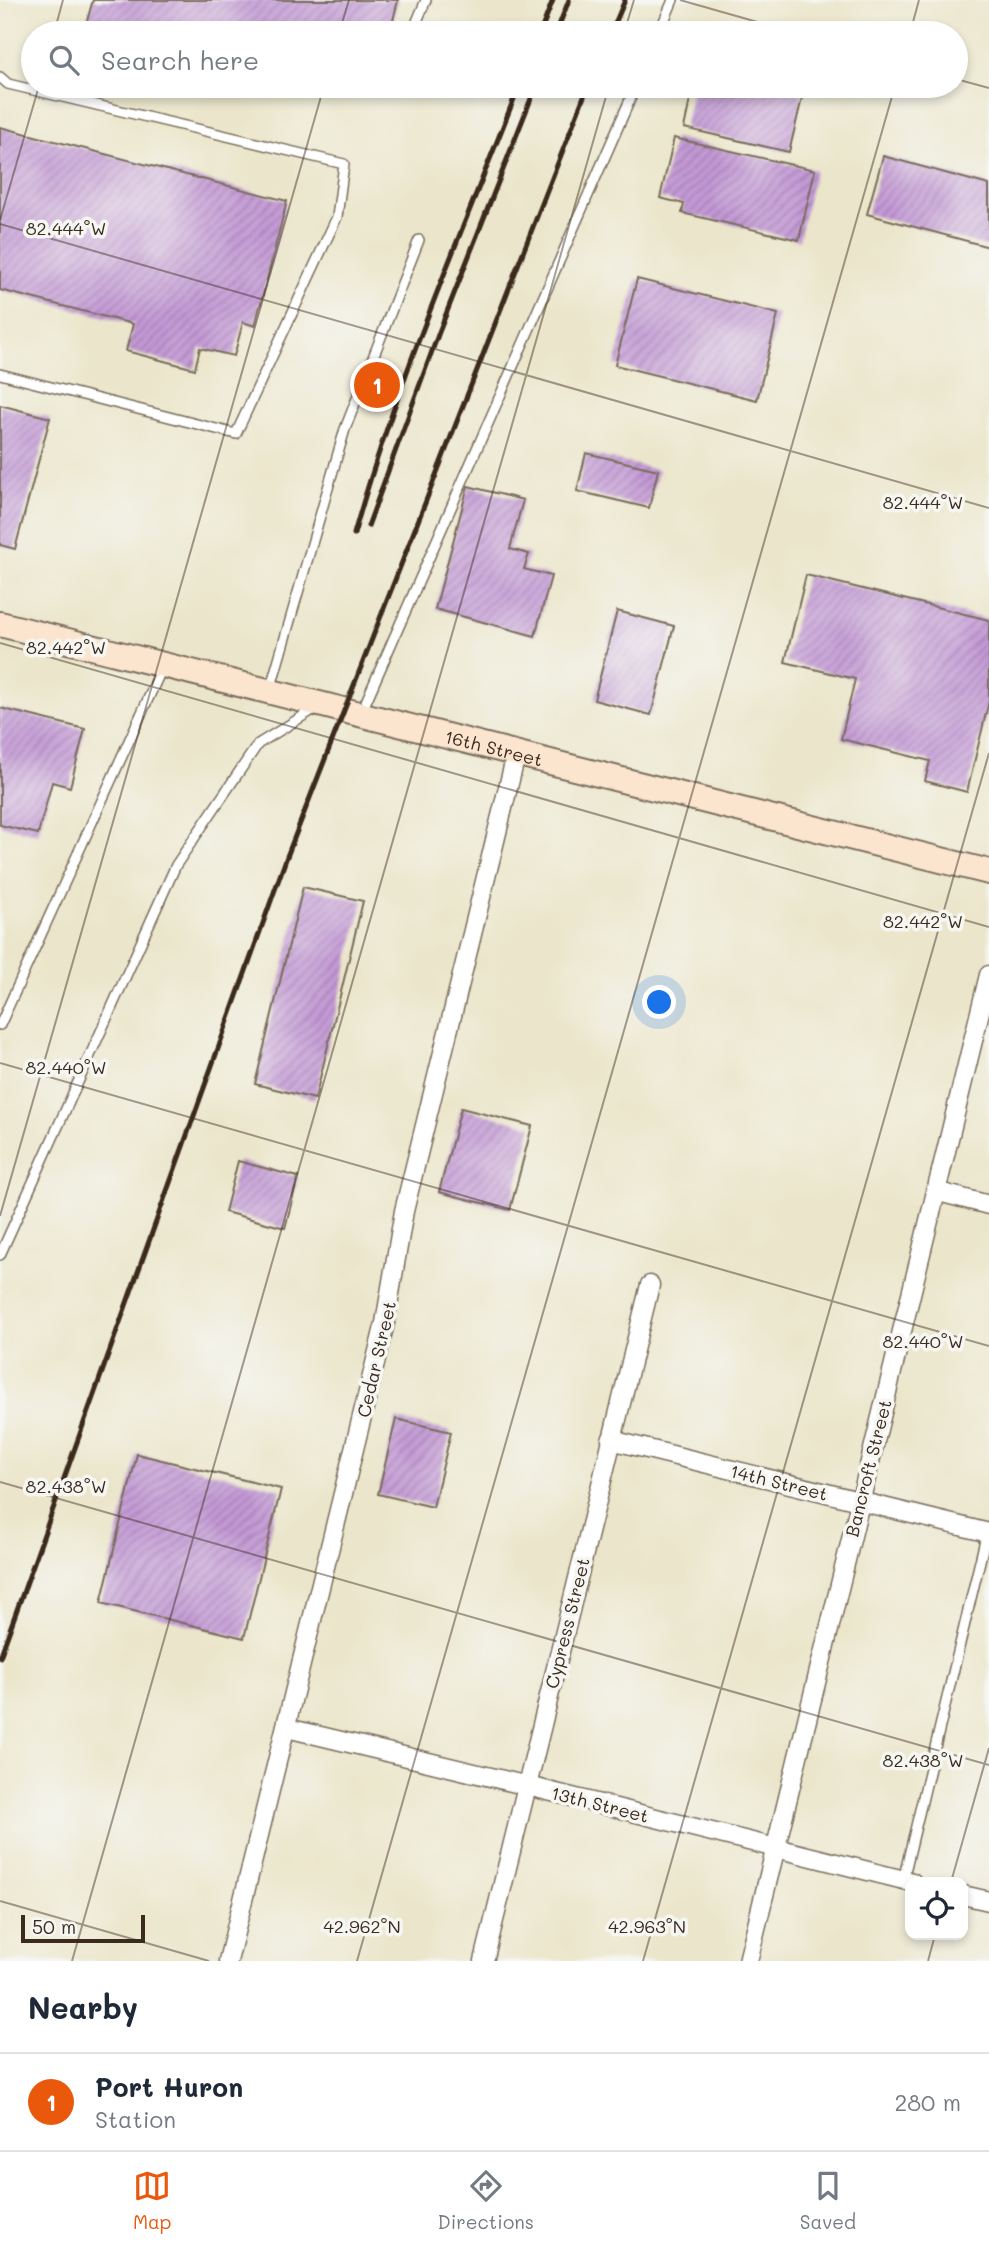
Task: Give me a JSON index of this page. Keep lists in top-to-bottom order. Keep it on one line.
{"streets":{"street":["16th Street","Cedar Street","Bancroft Street","14th Street","Cypress Street","13th Street"]},"crossings":[["16th Street","Cedar Street"],["Cedar Street","13th Street"],["Bancroft Street","14th Street"],["Bancroft Street","13th Street"],["14th Street","Cypress Street"],["Cypress Street","13th Street"]],"scale_bar":"50 m","page":{"search":"Search here","pins":"1","scale":"50 m","heading":"Nearby","list":[{"mark":"1","name":"Port Huron","note":"Station","value":"280 m"}],"nav":["Map","Directions","Saved"]},"coordinates":["82.444°W","82.442°W","82.440°W","82.438°W","42.962°N","42.963°N"]}
